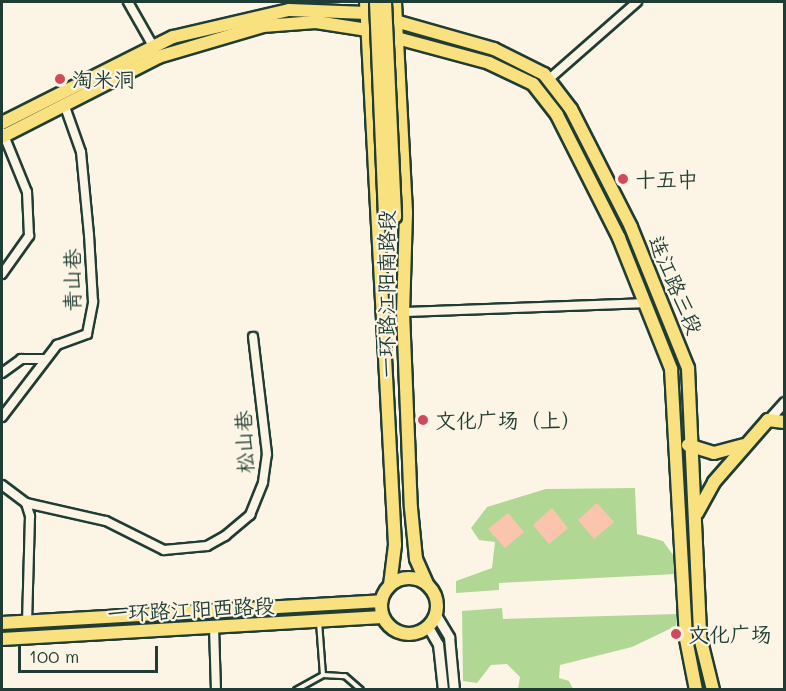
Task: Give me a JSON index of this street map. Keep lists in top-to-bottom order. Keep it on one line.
{"streets":{"main road":["连江路三段","一环路江阳南路段","一环路江阳西路段"],"street":["青山巷","松山巷"]},"crossings":[["青山巷","连江路三段"],["连江路三段","一环路江阳南路段"],["一环路江阳南路段","一环路江阳西路段"]],"places":["淘米洞","十五中","文化广场（上）","文化广场"],"scale_bar":"100 m"}
